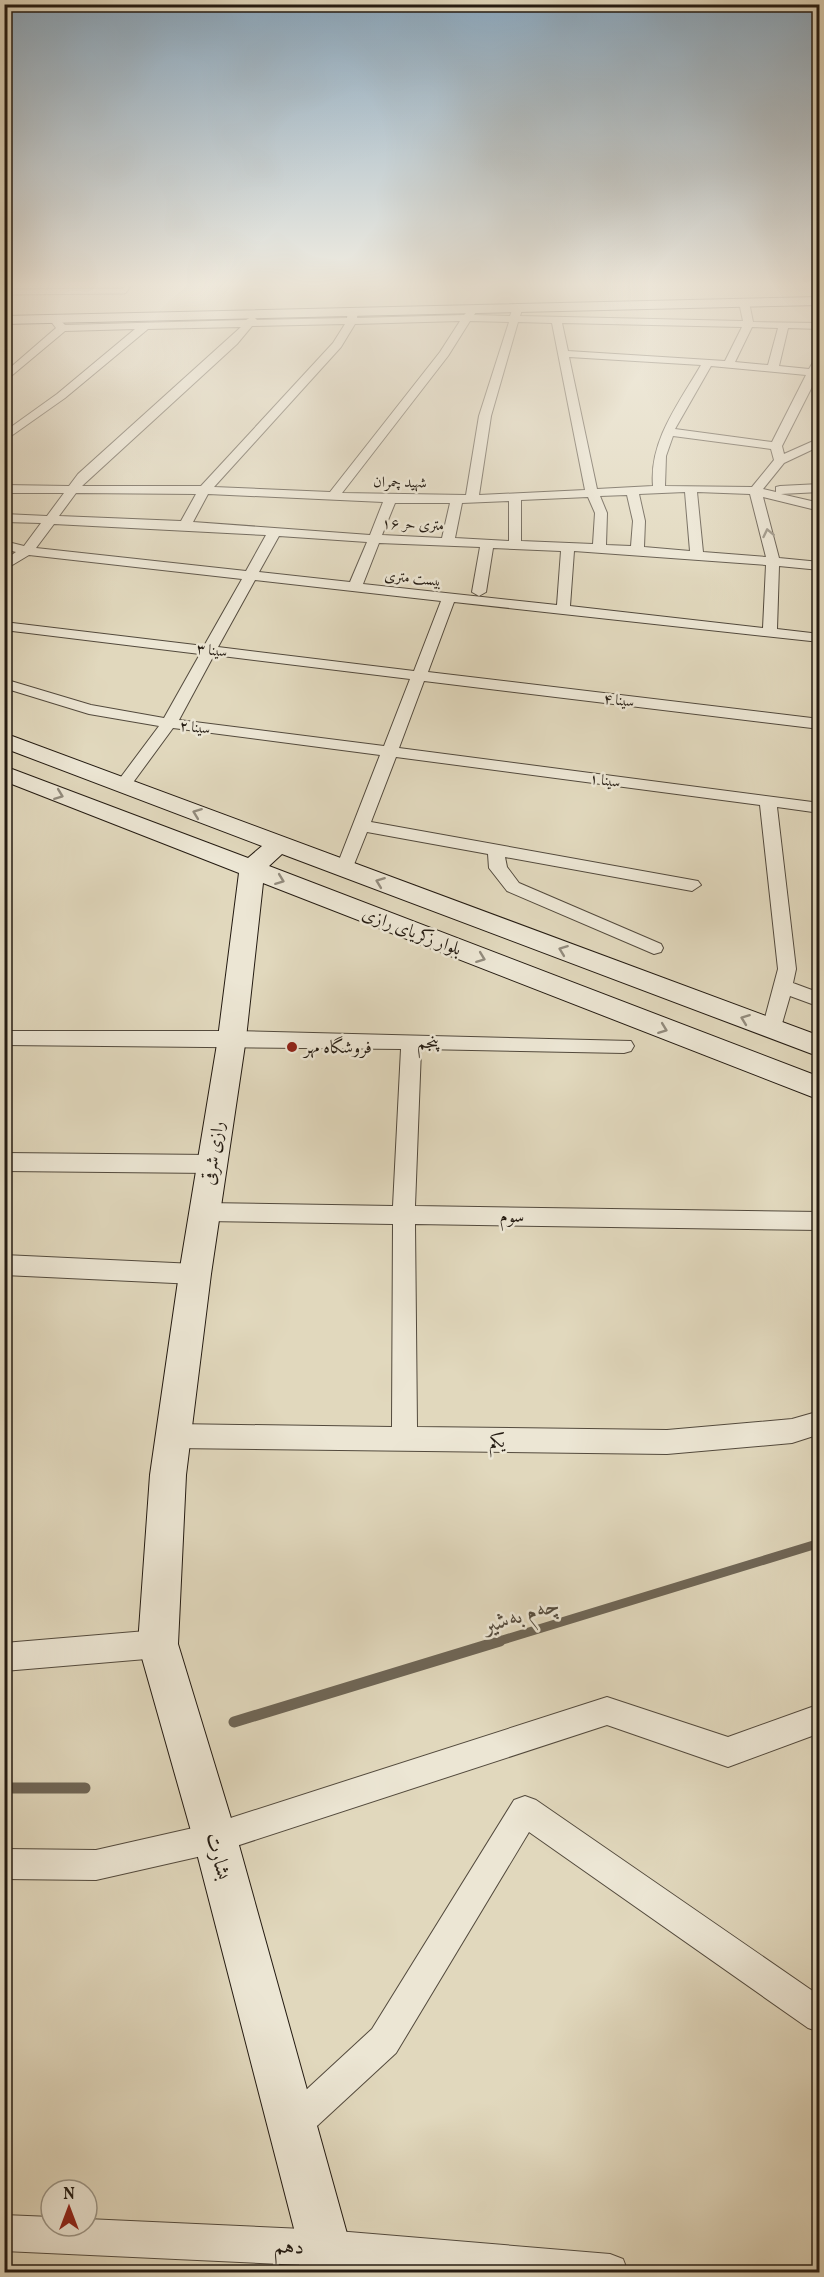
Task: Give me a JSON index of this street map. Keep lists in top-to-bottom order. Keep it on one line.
{"streets":{"main road":["بلوار زکریای رازی","رازی شرقی","بشارت"],"street":["شهید چمران","۱۶ متری حر","بیست متری","سینا ۳","سینا ۴","سینا ۲","۱ سینا","پنجم","سوم","یکم","دهم"]},"crossings":[["سینا ۳","سینا ۴"],["سینا ۲","۱ سینا"],["بلوار زکریای رازی","رازی شرقی"],["پنجم","رازی شرقی"],["رازی شرقی","سوم"],["رازی شرقی","یکم"],["رازی شرقی","بشارت"],["یکم","بشارت"],["بشارت","دهم"]],"water":["چەم بەشیر"],"places":["فروشگاه مهر"],"north":"top"}
